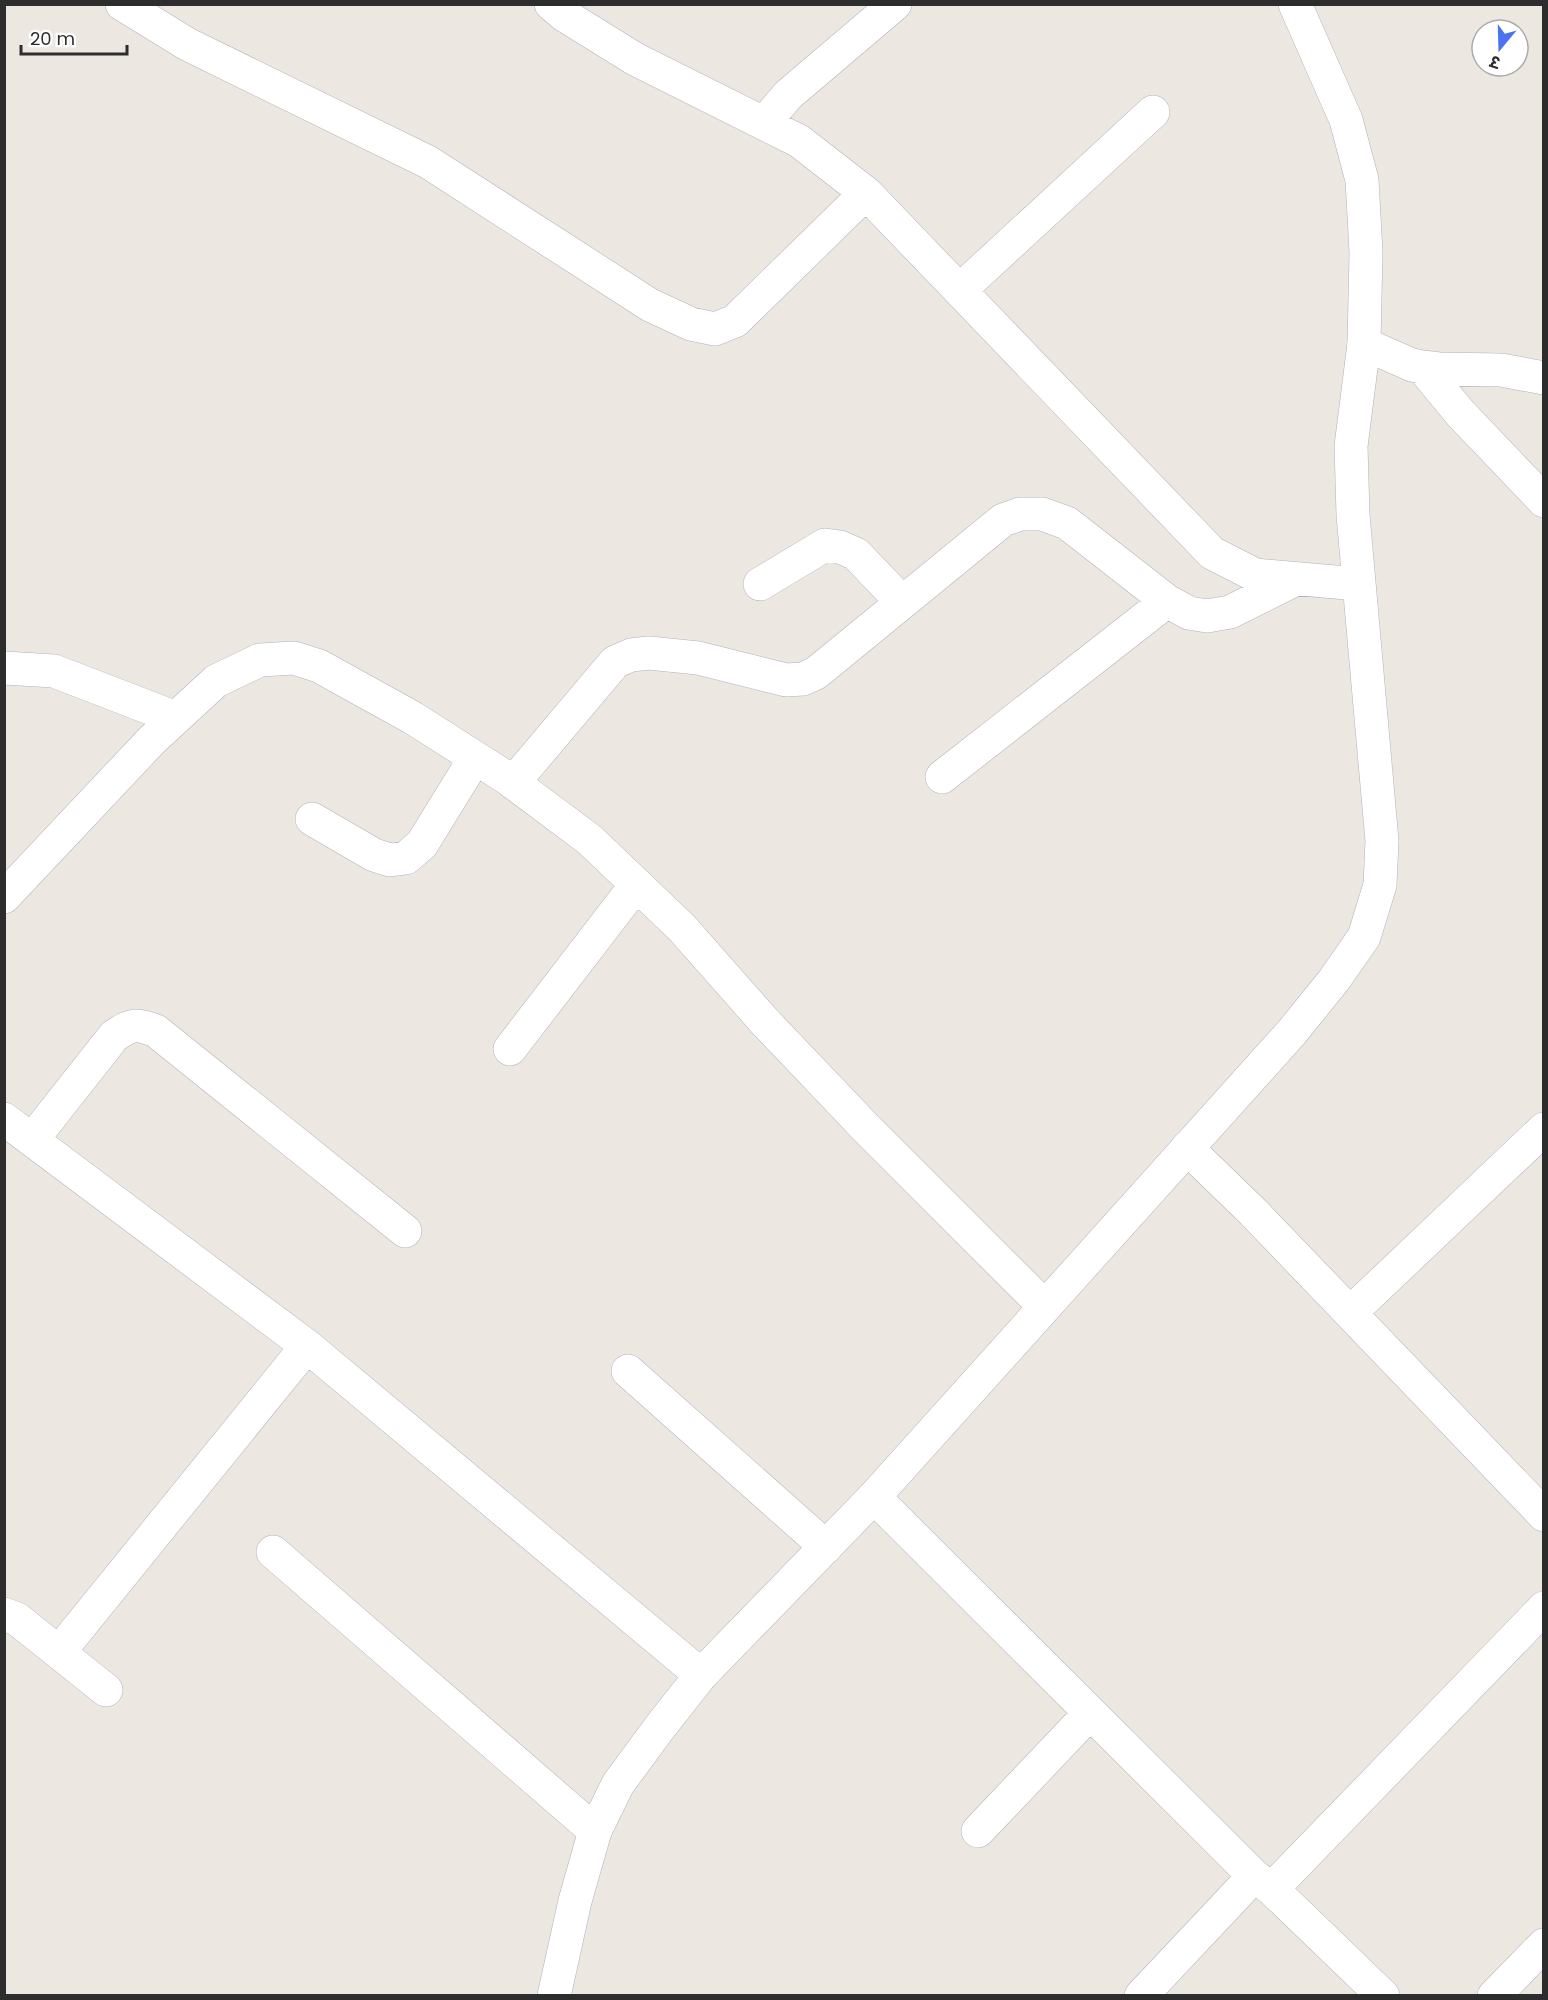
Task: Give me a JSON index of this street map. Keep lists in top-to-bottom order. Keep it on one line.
{"scale_bar":"20 m","north":"bottom"}
